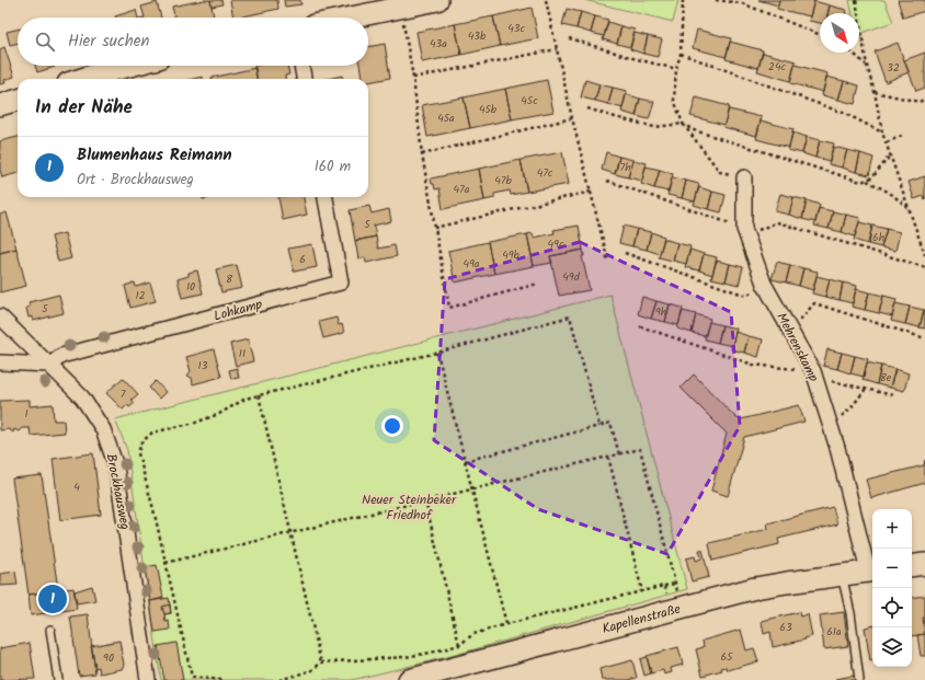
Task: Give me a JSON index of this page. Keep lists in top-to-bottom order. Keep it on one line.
{"streets":{"street":["Lohkamp","Mehrenskamp","Brockhausweg","Kapellenstraße"]},"crossings":[["Lohkamp","Brockhausweg"],["Mehrenskamp","Kapellenstraße"]],"parks":["Neuer Steinbeker Friedhof"],"house_numbers":["43c","43b","43a","24c","32","45c","45b","45a","17h","47c","47b","47a","5","16h","49c","49b","6","49a","49d","8","10","12","5","9h","11","13","8e","7","1","4","63","61a","65","90"],"north":"bottom right","page":{"search":"Hier suchen","heading":"In der Nähe","list":[{"mark":"1","name":"Blumenhaus Reimann","note":"Ort · Brockhausweg","value":"160 m"}],"map_buttons":["+","−"],"pins":"1"}}
